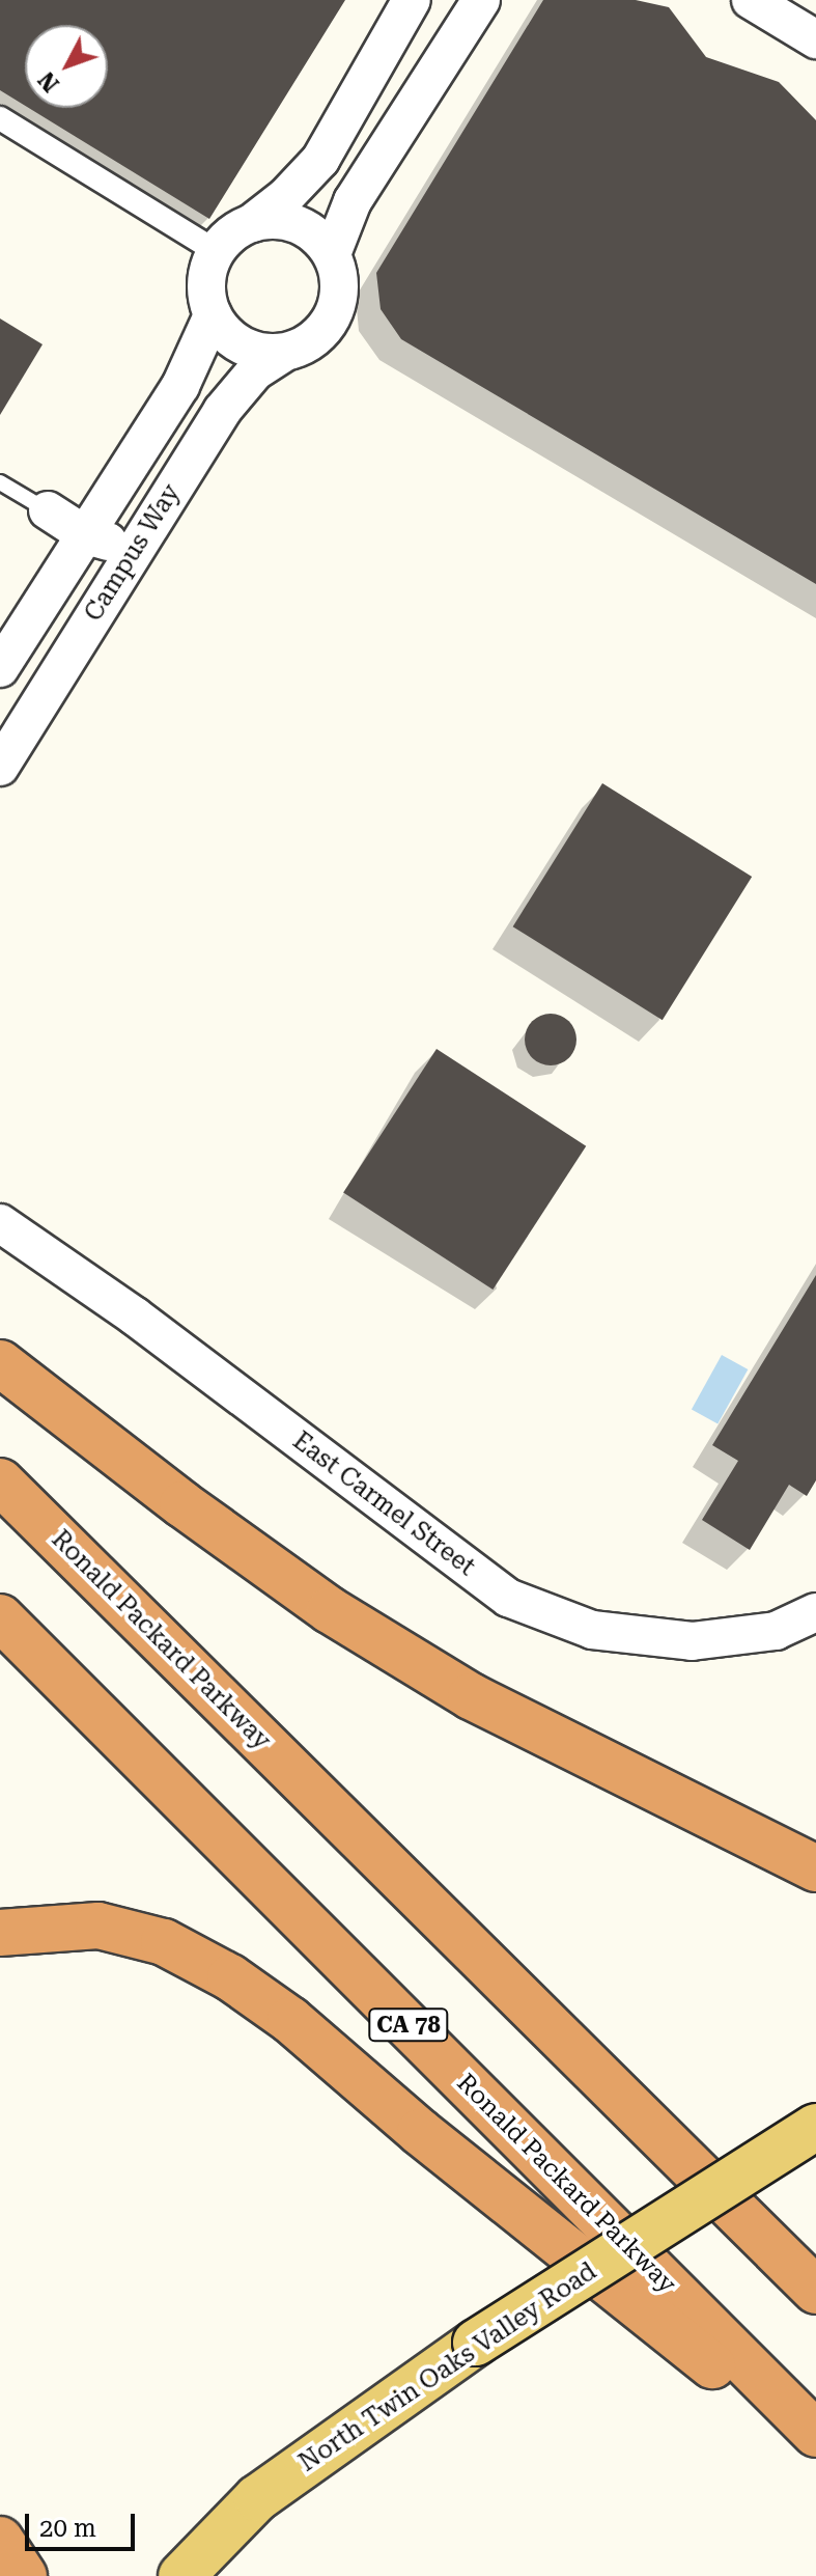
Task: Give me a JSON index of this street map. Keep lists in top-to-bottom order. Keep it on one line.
{"streets":{"highway":["Ronald Packard Parkway","CA 78"],"main road":["North Twin Oaks Valley Road"],"street":["Campus Way","East Carmel Street"]},"scale_bar":"20 m","north":"bottom left"}
